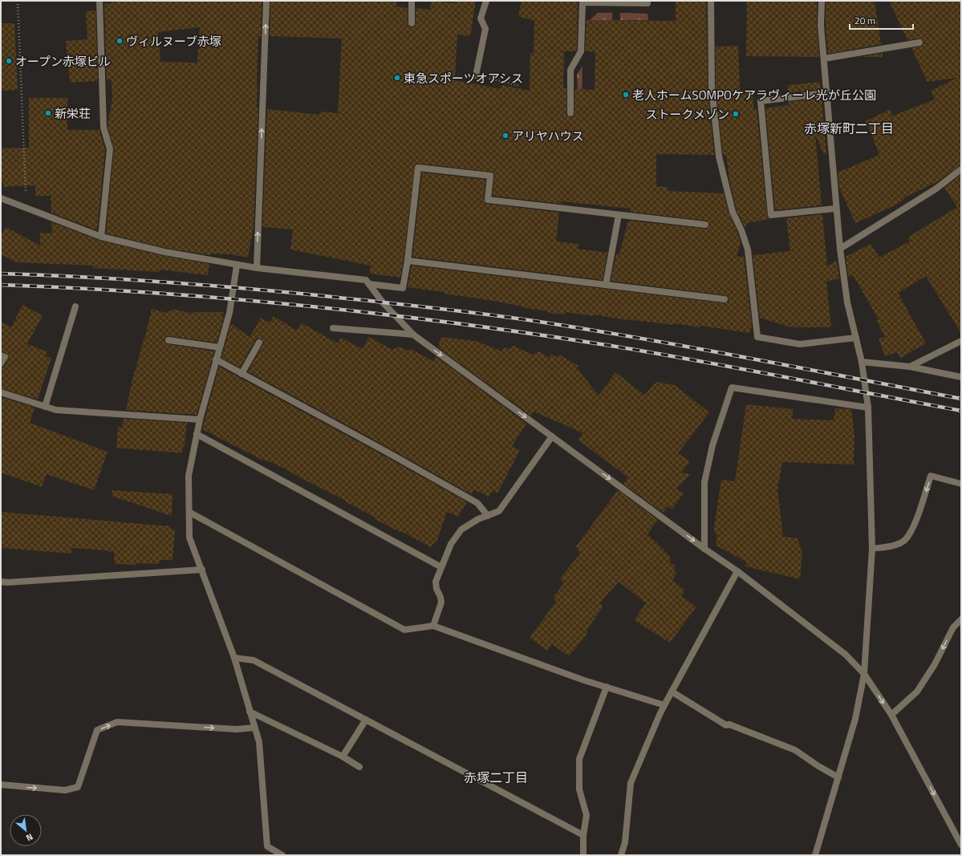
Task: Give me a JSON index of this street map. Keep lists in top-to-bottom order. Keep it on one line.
{"districts":["赤塚新町二丁目","赤塚二丁目"],"places":["ヴィルヌーブ赤塚","オープン赤塚ビル","東急スポーツオアシス","老人ホームSOMPOケアラヴィーレ光が丘公園","新栄荘","ストークメゾン","アリヤハウス"],"scale_bar":"20 m","north":"bottom right"}
